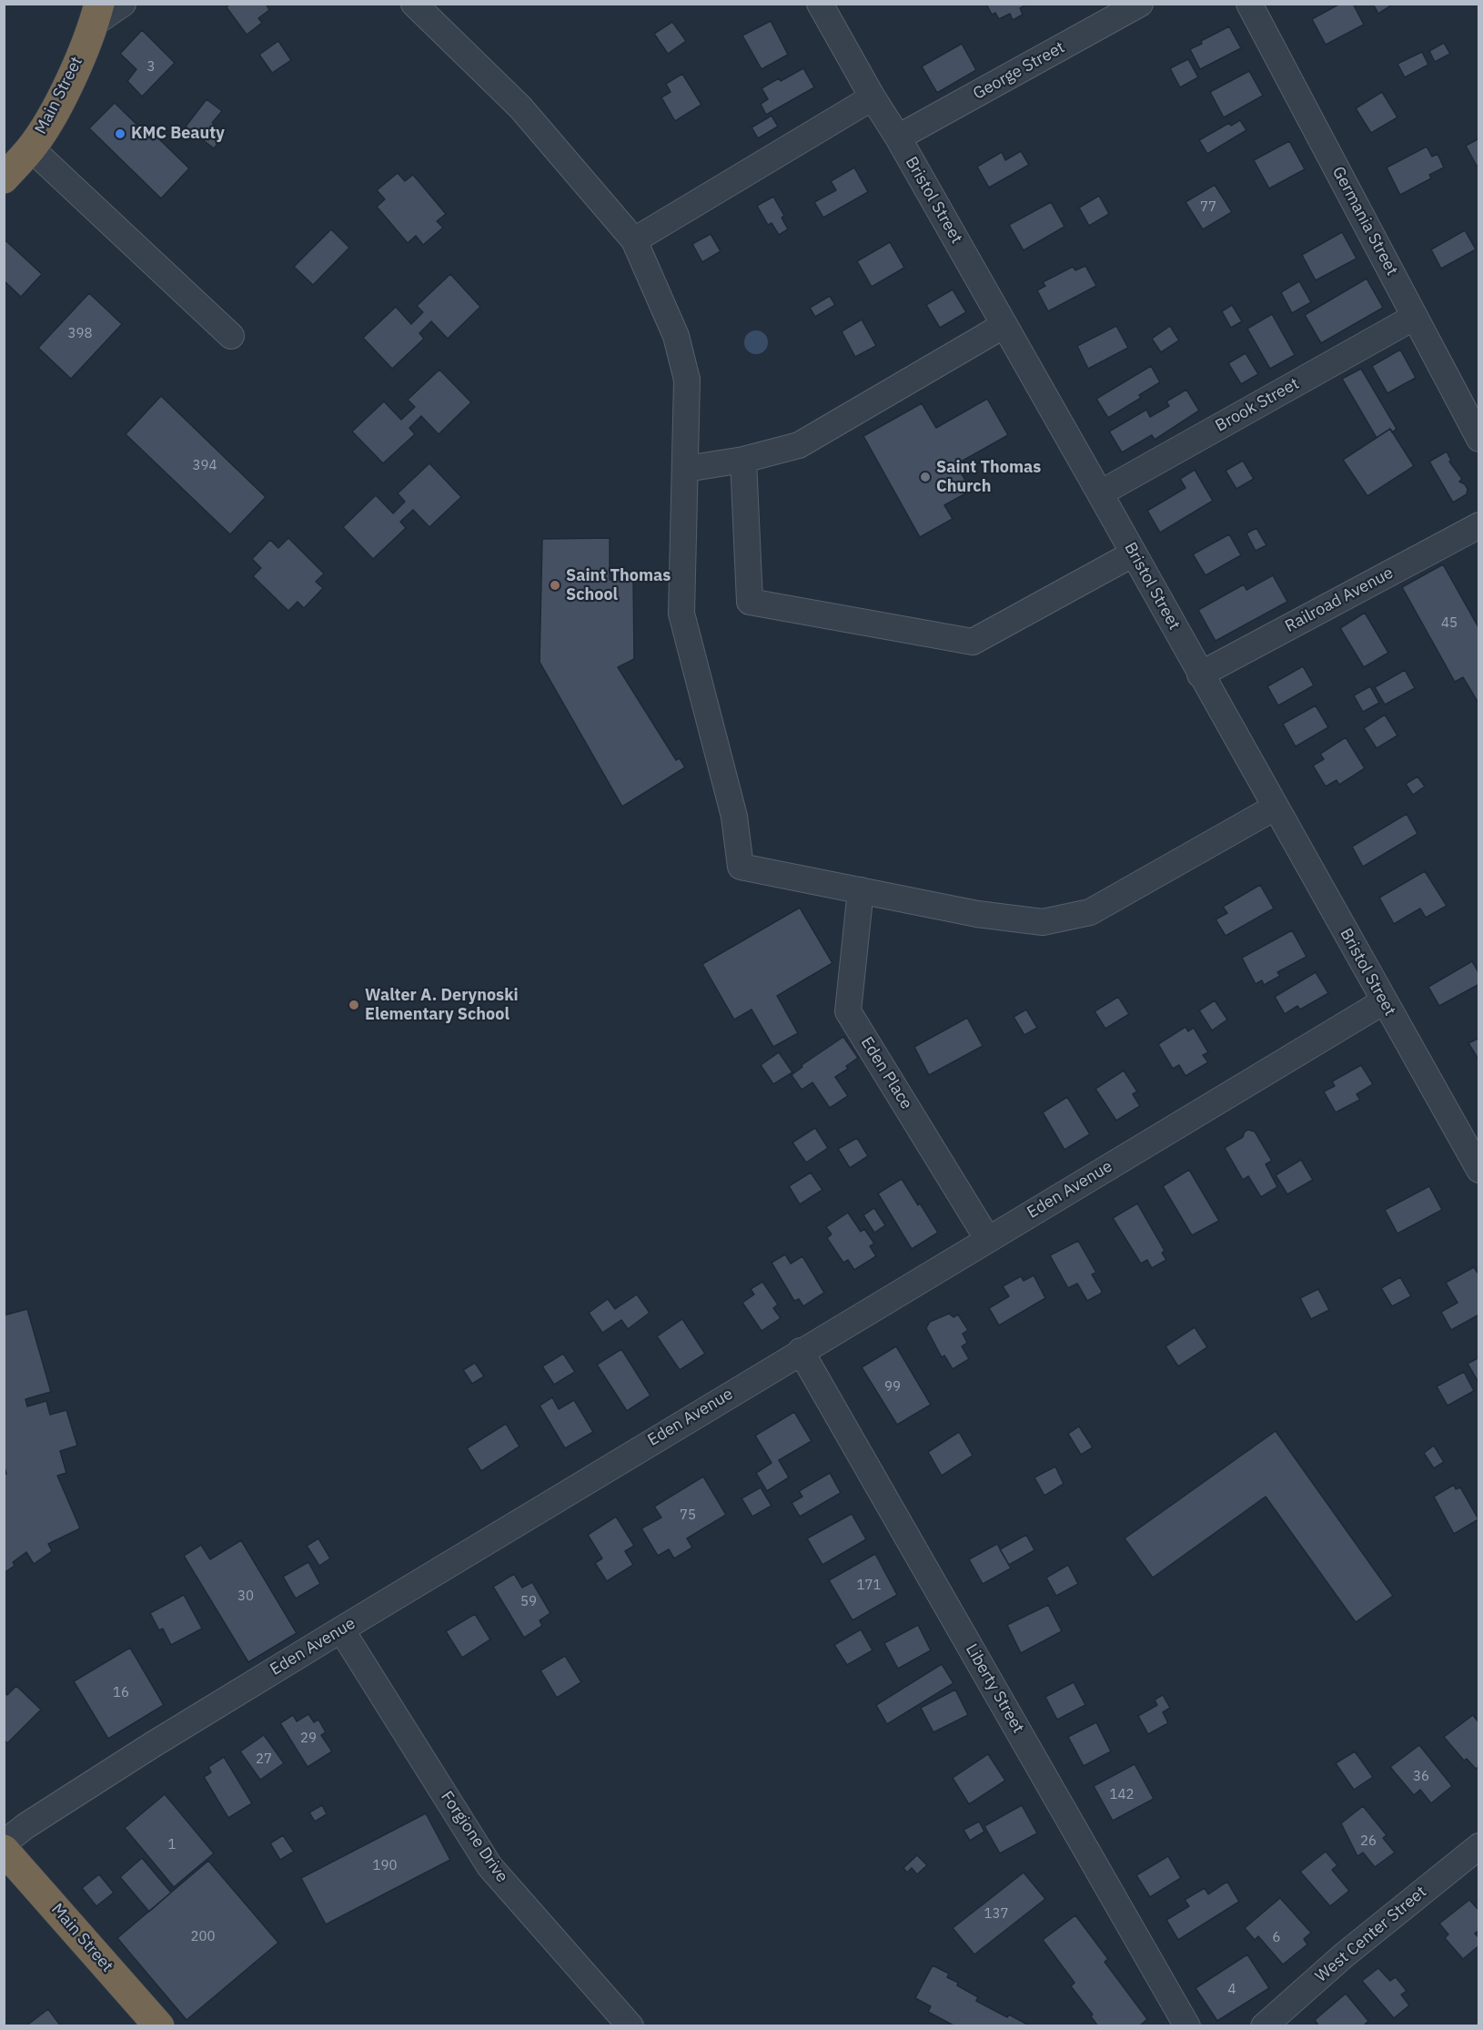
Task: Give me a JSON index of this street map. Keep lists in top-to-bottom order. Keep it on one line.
{"streets":{"highway":["Main Street"],"street":["George Street","Bristol Street","Germania Street","Brook Street","Railroad Avenue","Eden Place","Eden Avenue","Liberty Street","Forgione Drive","West Center Street"]},"crossings":[["George Street","Bristol Street"],["Bristol Street","Brook Street"],["Bristol Street","Railroad Avenue"],["Bristol Street","Eden Avenue"],["Germania Street","Brook Street"],["Eden Place","Eden Avenue"],["Eden Avenue","Liberty Street"],["Eden Avenue","Forgione Drive"]],"places":["KMC Beauty","Saint Thomas Church","Saint Thomas School","Walter A. Derynoski Elementary School"],"house_numbers":["3","77","398","394","45","99","75","171","30","59","16","29","27","36","142","26","1","190","137","200","6","4"]}
